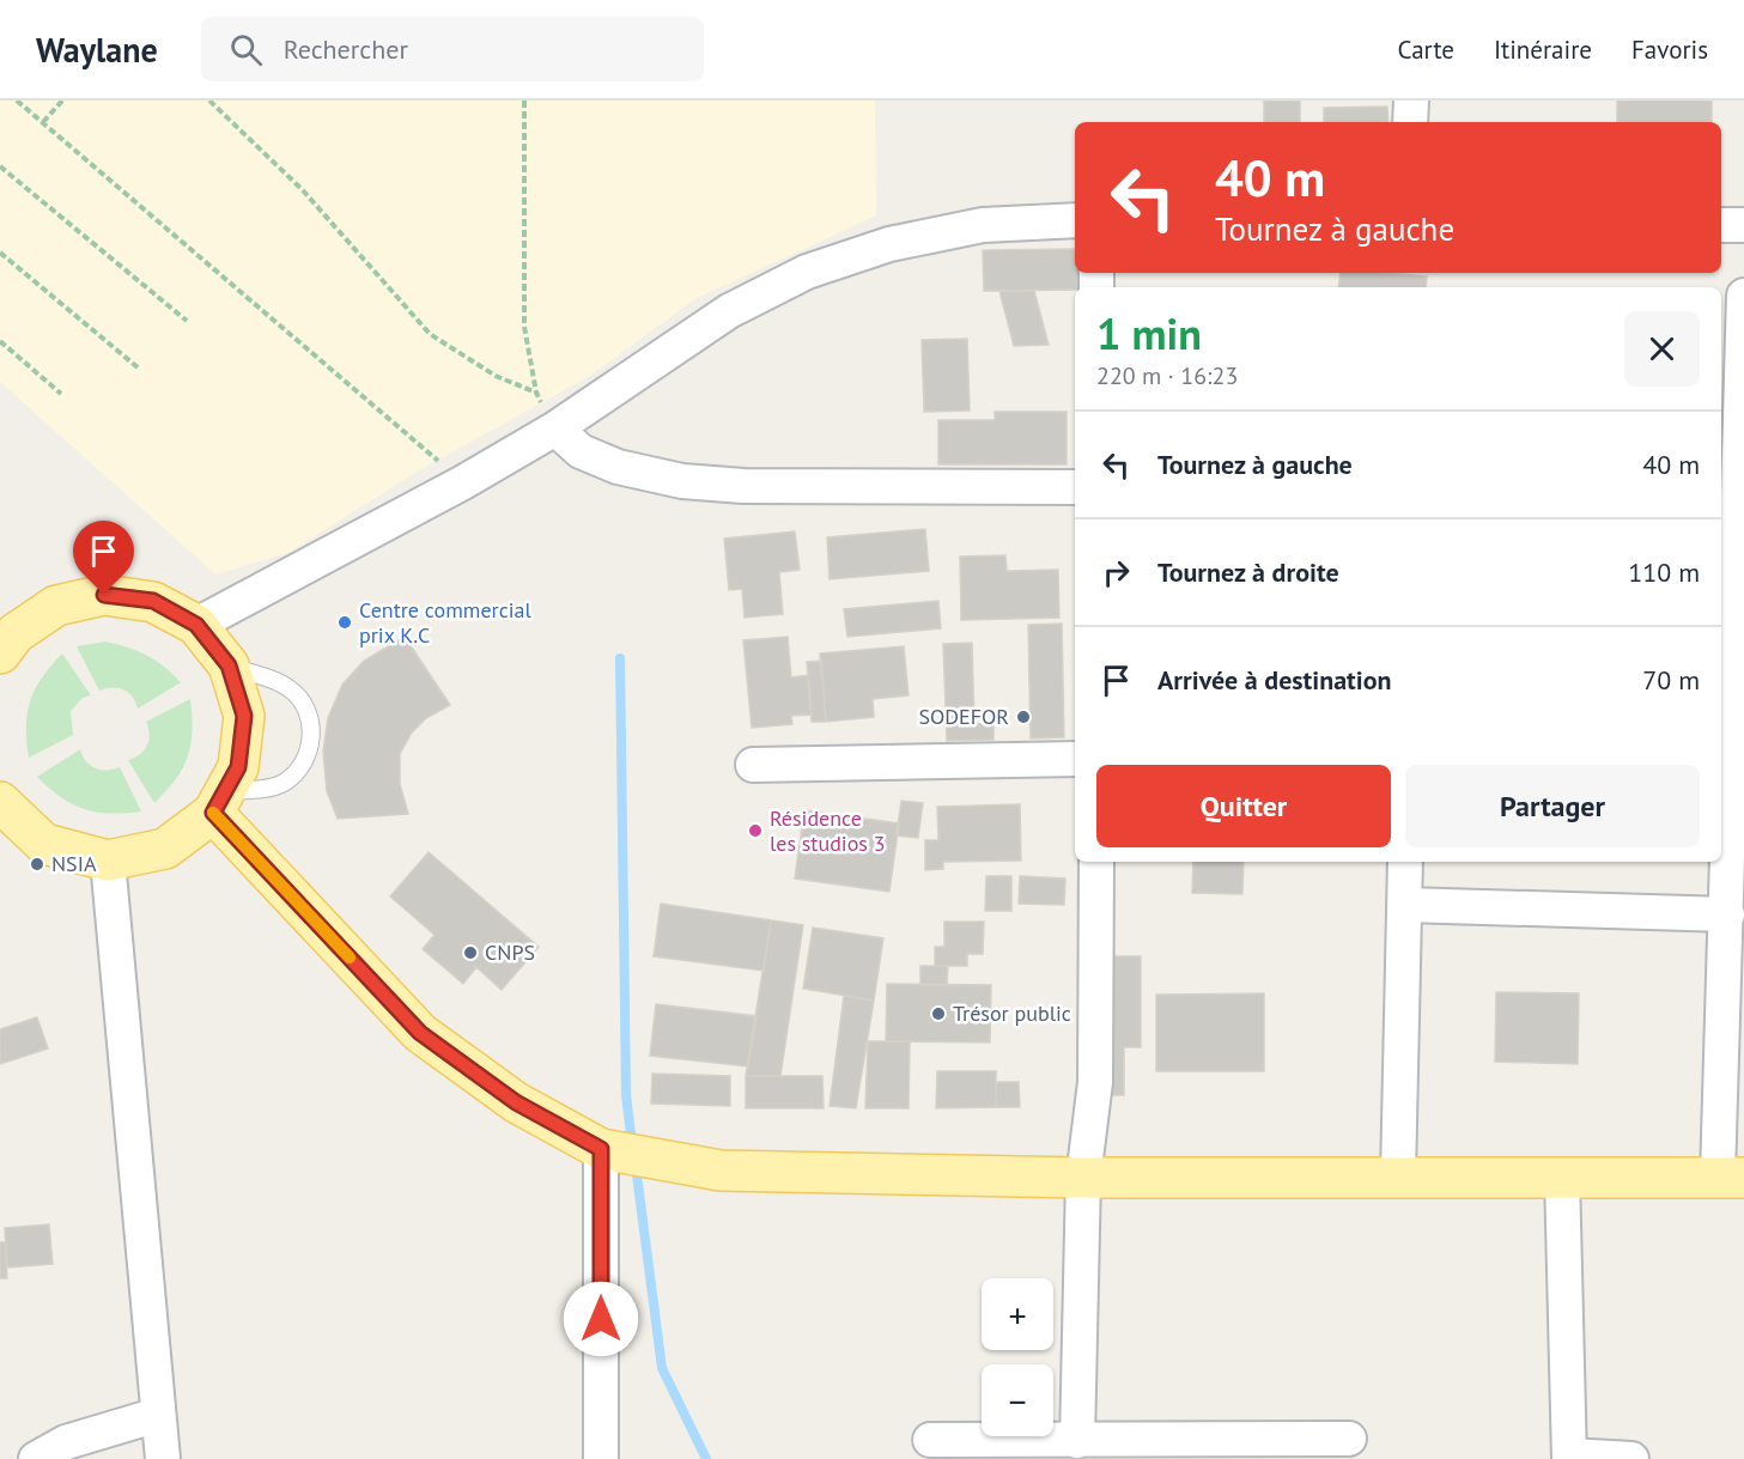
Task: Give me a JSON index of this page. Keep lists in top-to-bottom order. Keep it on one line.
{"places":["Centre commercial prix K.C","SODEFOR","Résidence les studios 3","NSIA","CNPS","Trésor public"],"page":{"header":"Waylane","search":"Rechercher","nav":["Carte","Itinéraire","Favoris"],"turn":["40 m","Tournez à gauche"],"heading":["1 min","220 m · 16:23"],"list":[{"name":"Tournez à gauche","value":"40 m"},{"name":"Tournez à droite","value":"110 m"},{"name":"Arrivée à destination","value":"70 m"}],"buttons":["Quitter","Partager"],"map_buttons":["+","−"]}}
